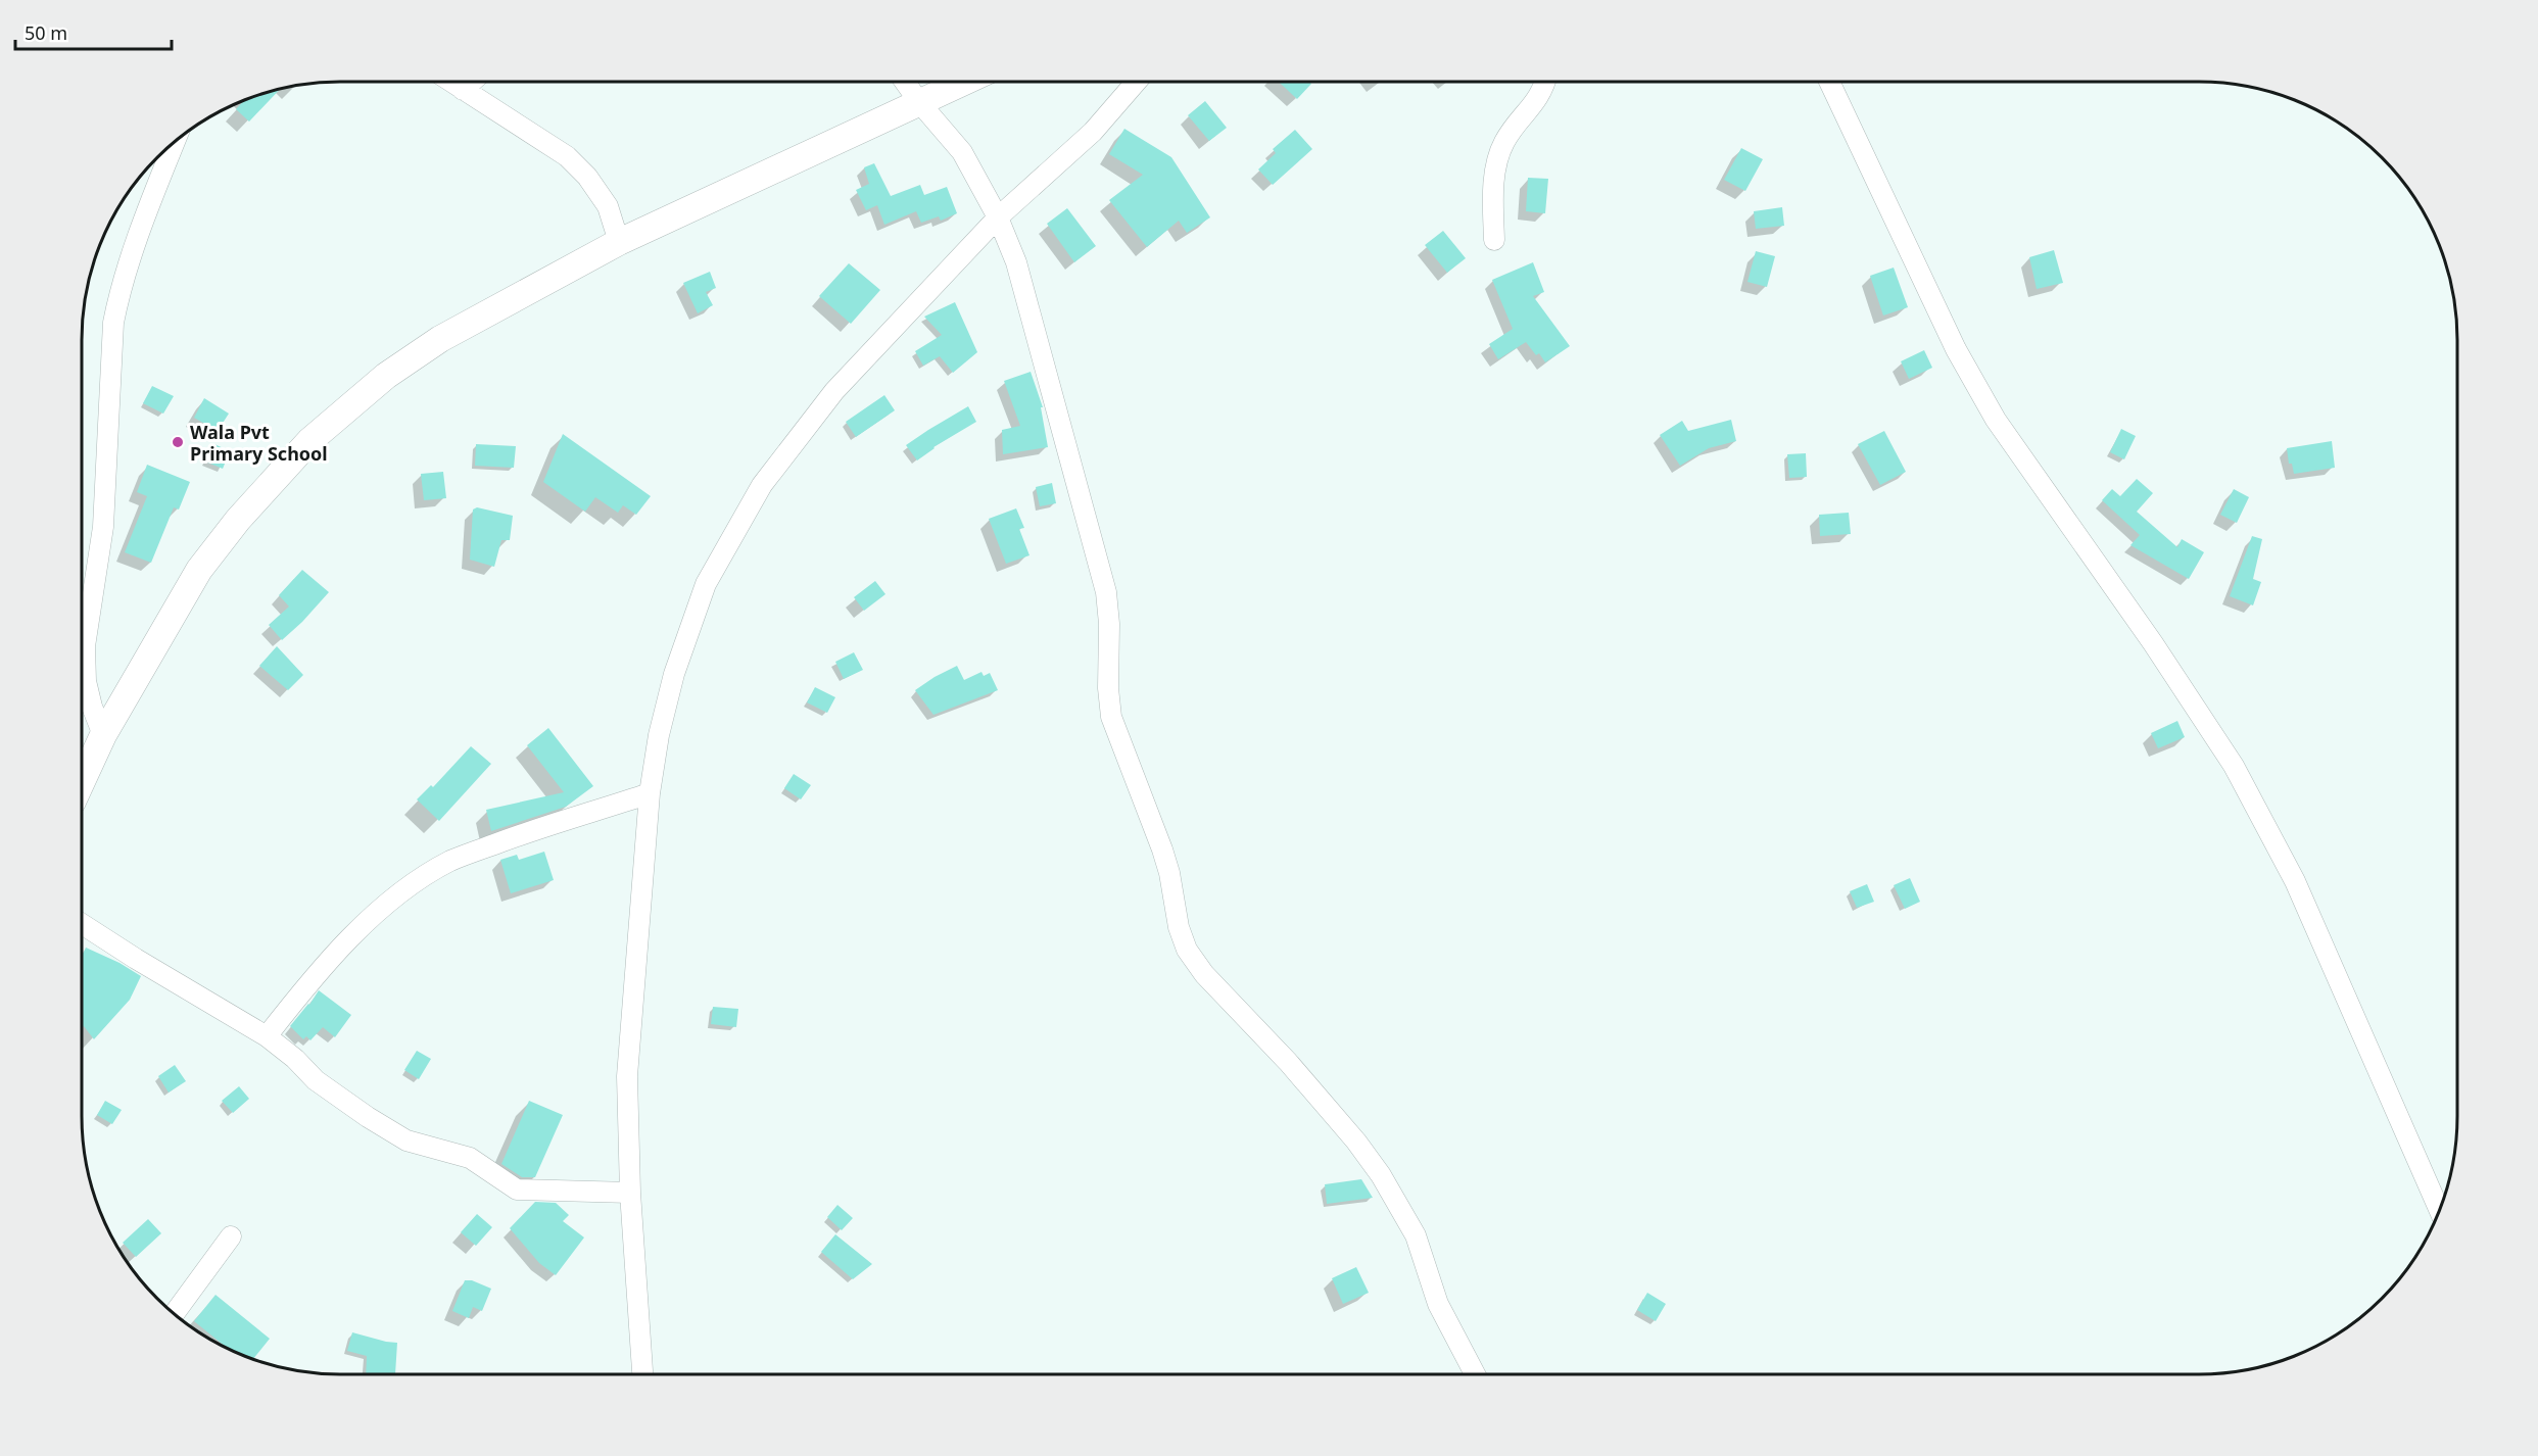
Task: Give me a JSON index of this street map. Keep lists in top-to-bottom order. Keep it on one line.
{"places":["Wala Pvt Primary School"],"scale_bar":"50 m"}
